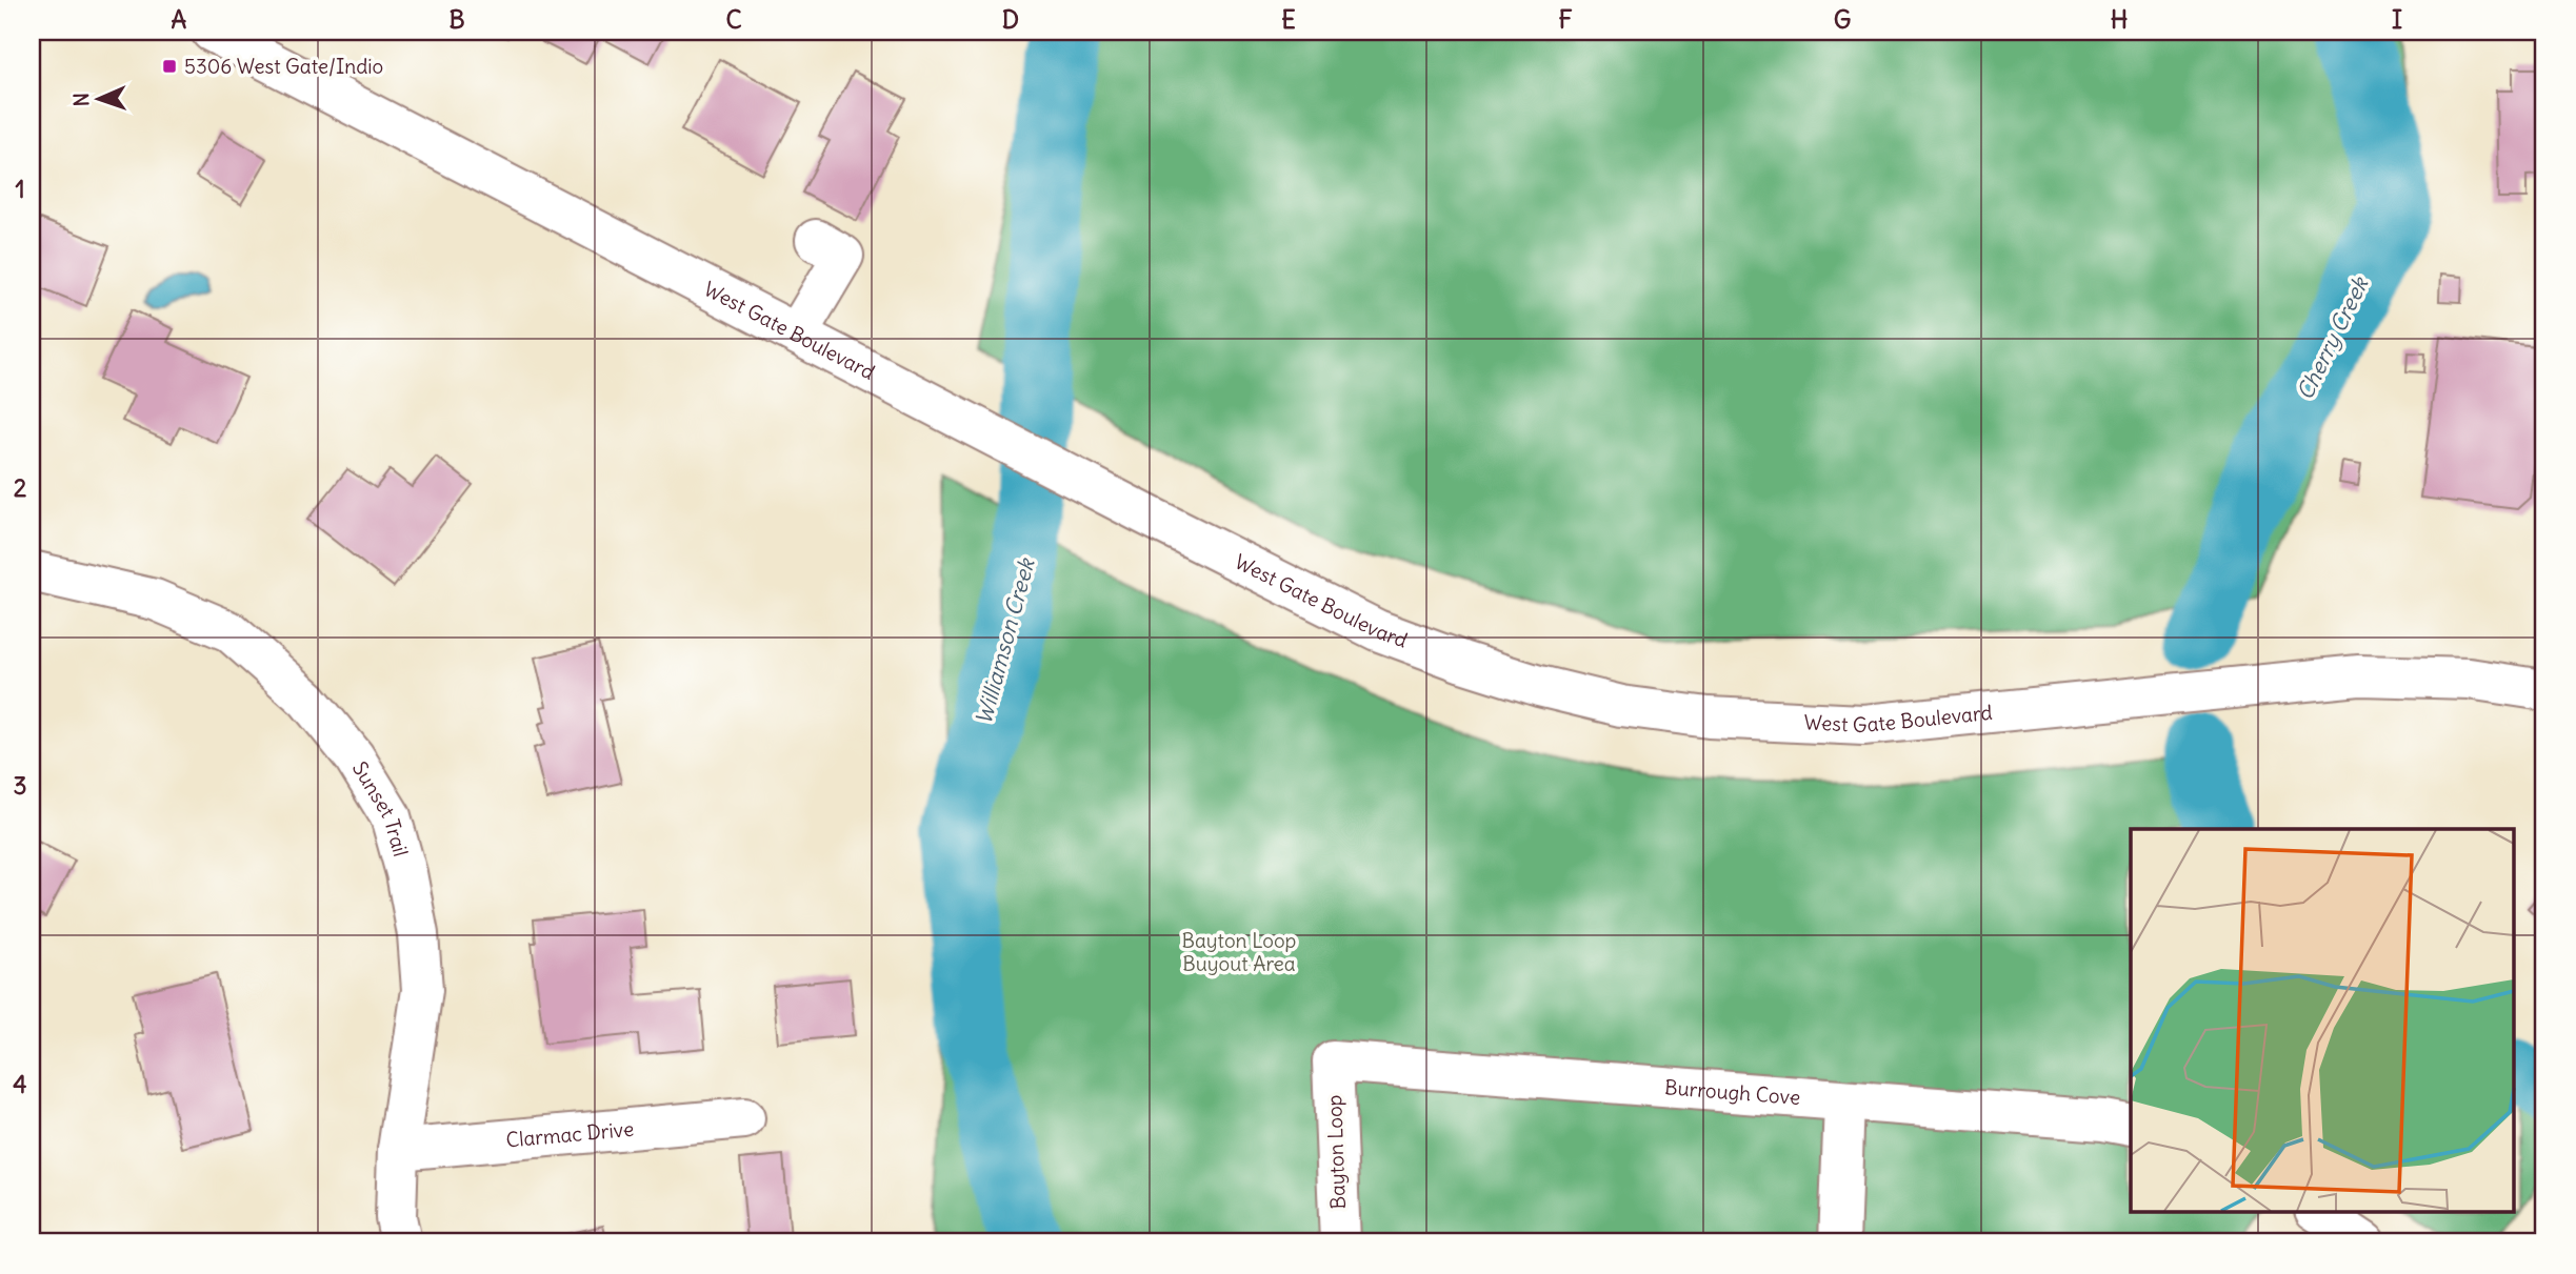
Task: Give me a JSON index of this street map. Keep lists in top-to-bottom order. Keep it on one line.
{"streets":{"main road":["West Gate Boulevard","Sunset Trail","Burrough Cove","Clarmac Drive","Bayton Loop"]},"crossings":[["Sunset Trail","Clarmac Drive"],["Burrough Cove","Bayton Loop"]],"water":["Cherry Creek","Williamson Creek"],"parks":["Bayton Loop Buyout Area"],"places":{"transit":["5306 West Gate/Indio"]},"north":"left","grid":{"columns":["A","B","C","D","E","F","G","H","I"],"rows":["1","2","3","4"]}}
